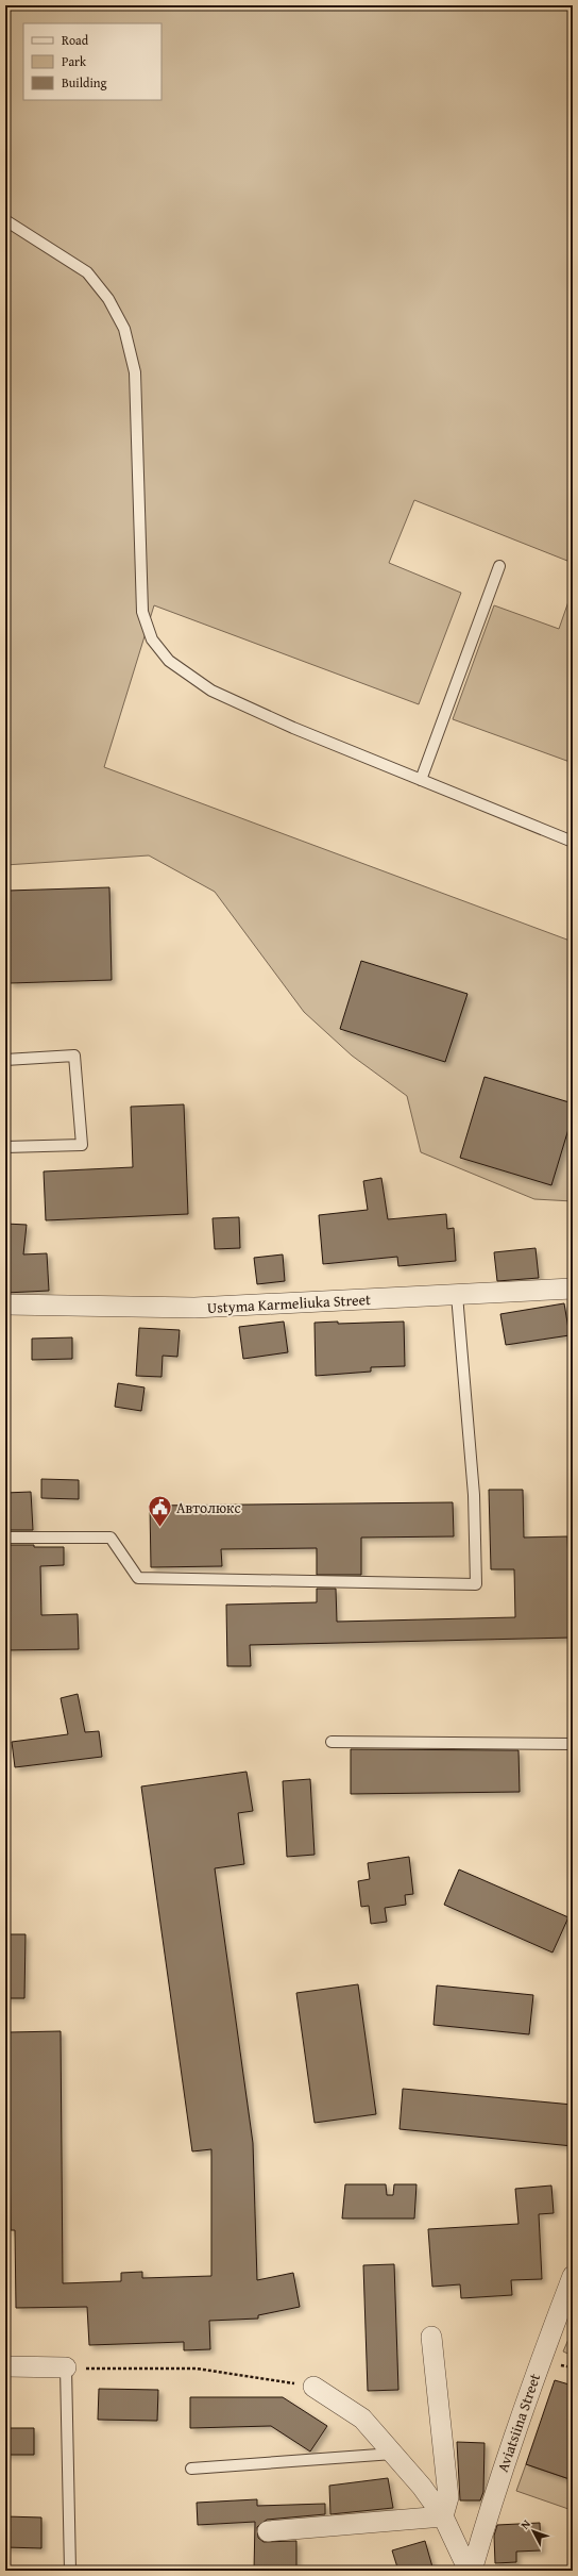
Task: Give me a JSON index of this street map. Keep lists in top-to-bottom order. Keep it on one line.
{"streets":{"street":["Ustyma Karmeliuka Street","Aviatsiina Street"]},"places":{"public building":["Автолюкс"]},"legend":["Road","Park","Building"],"north":"top left"}
